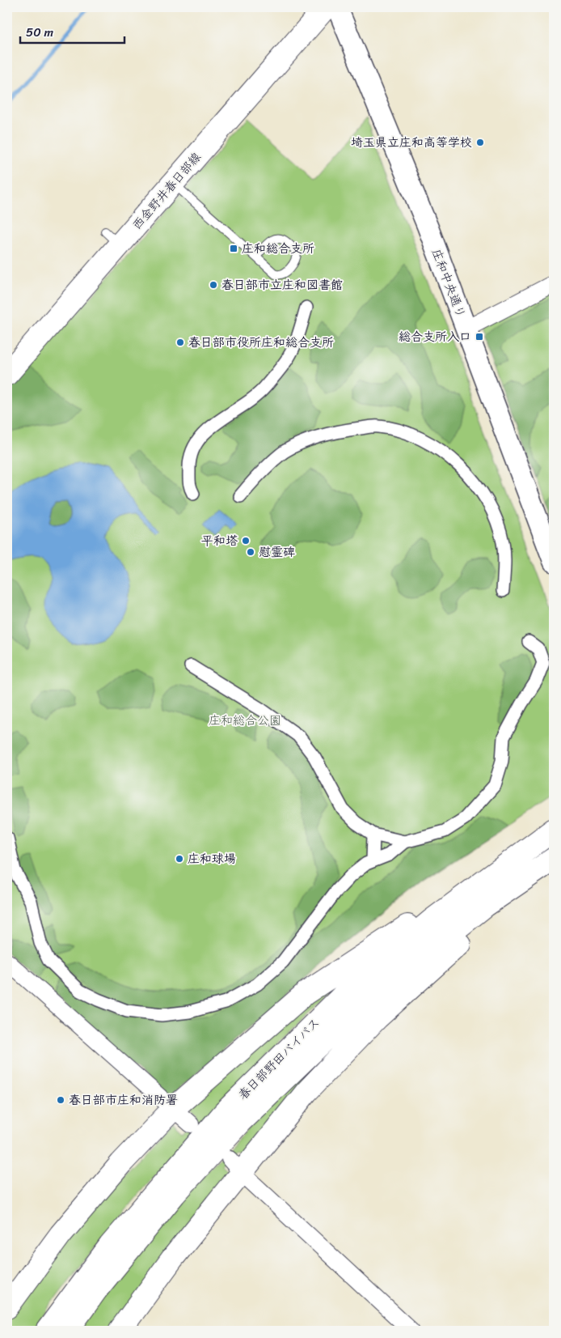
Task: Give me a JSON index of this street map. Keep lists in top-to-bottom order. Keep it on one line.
{"streets":{"main road":["西金野井春日部線","春日部野田バイパス"],"street":["庄和中央通り"]},"parks":["庄和総合公園"],"places":{"other":["埼玉県立庄和高等学校","春日部市立庄和図書館","春日部市役所庄和総合支所","平和塔","慰霊碑","庄和球場","春日部市庄和消防署"],"transit":["庄和総合支所","総合支所入口"]},"scale_bar":"50 m"}
